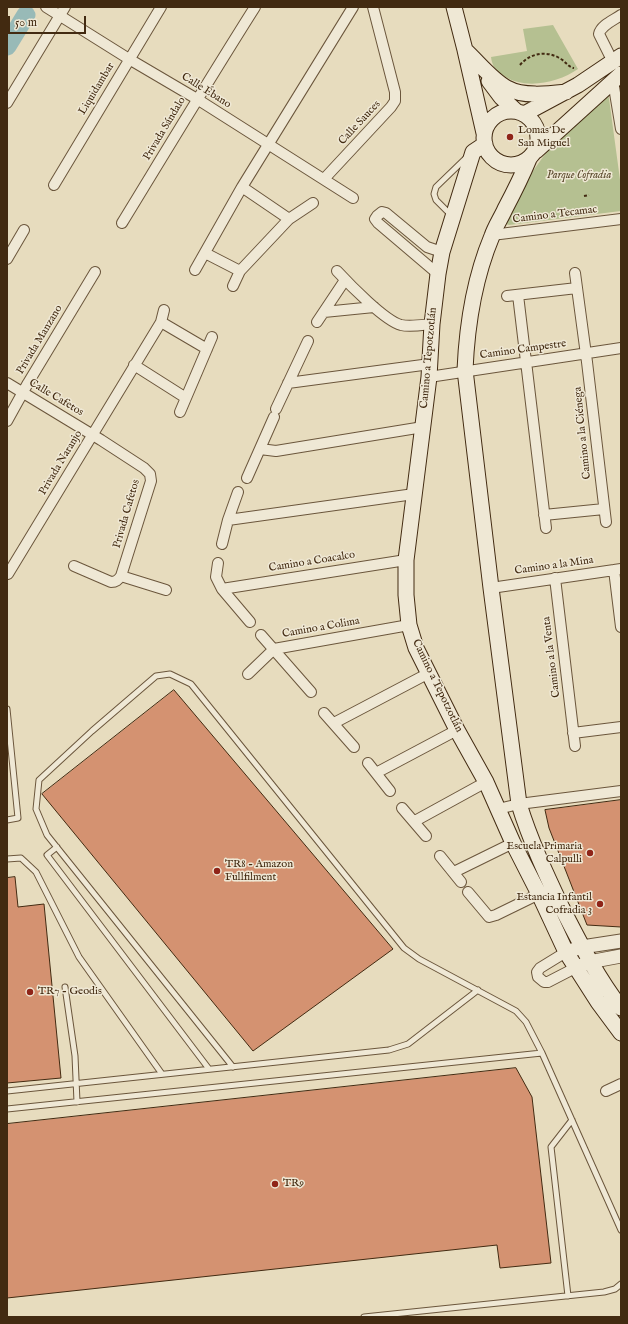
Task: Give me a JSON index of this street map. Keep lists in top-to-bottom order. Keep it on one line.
{"streets":{"main road":["Camino a Tepotzotlán"],"street":["Liquidambar","Calle Ébano","Calle Sauces","Privada Sándalo","Camino a Tecamac","Privada Manzano","Camino Campestre","Calle Cafetos","Camino a la Ciénega","Privada Naranjo","Privada Cafetos","Camino a Coacalco","Camino a la Mina","Camino a Colima","Camino a la Venta"]},"crossings":[["Liquidambar","Calle Ébano"],["Calle Ébano","Calle Sauces"],["Calle Ébano","Privada Sándalo"],["Camino a Tecamac","Camino a Tepotzotlán"],["Privada Manzano","Calle Cafetos"],["Camino Campestre","Camino a Tepotzotlán"],["Camino Campestre","Camino a la Ciénega"],["Camino a Tepotzotlán","Camino a Coacalco"],["Camino a Tepotzotlán","Camino a la Mina"],["Camino a Tepotzotlán","Camino a Colima"],["Calle Cafetos","Privada Naranjo"],["Calle Cafetos","Privada Cafetos"],["Privada Naranjo","Privada Cafetos"],["Camino a la Mina","Camino a la Venta"]],"parks":["Parque Cofradia"],"places":["Lomas De San Miguel","Escuela Primaria Calpulli","TR8 - Amazon Fullfilment","Estancia Infantil Cofradia 3","TR7 - Geodis","TR9"],"scale_bar":"50 m"}
